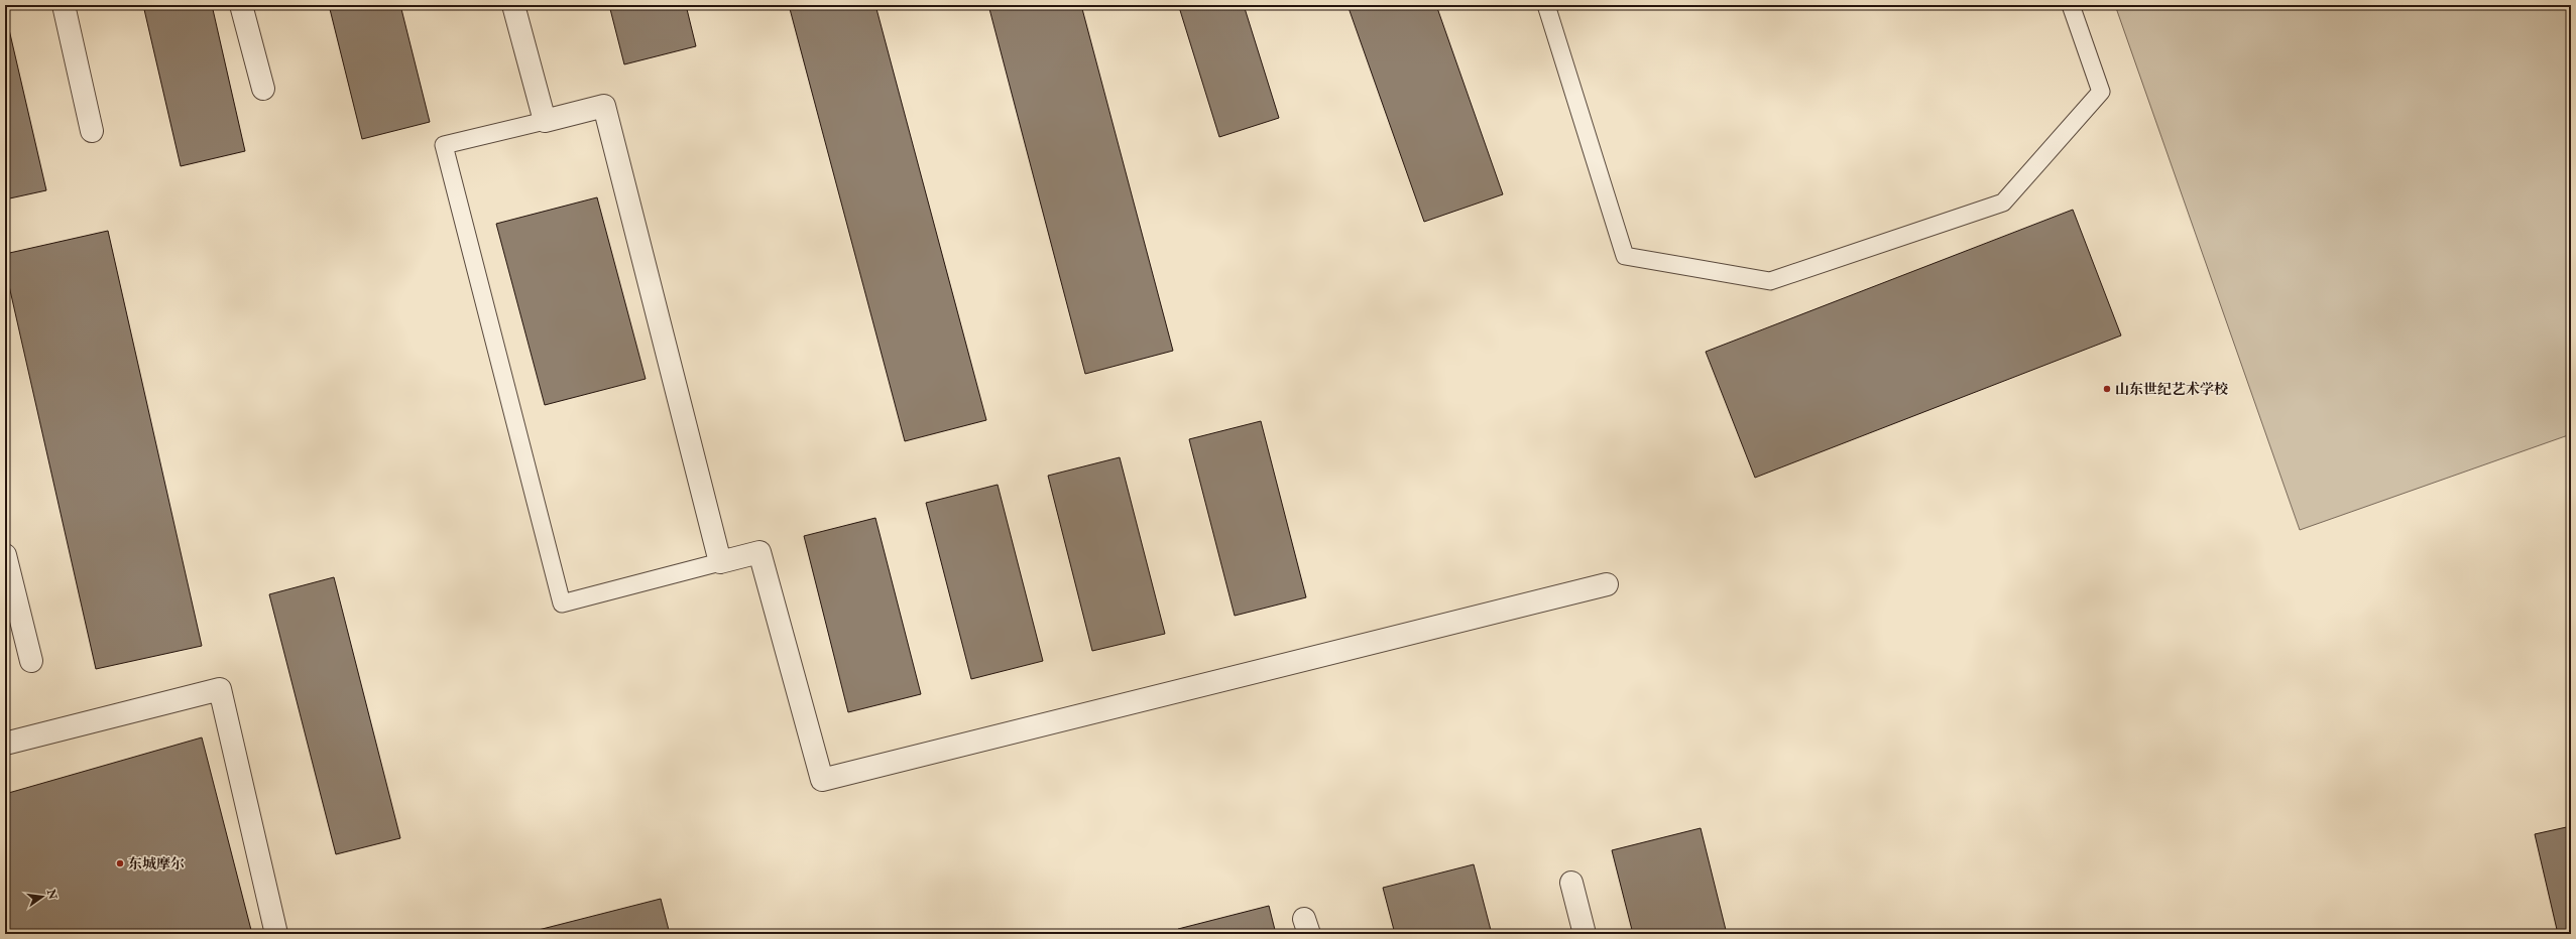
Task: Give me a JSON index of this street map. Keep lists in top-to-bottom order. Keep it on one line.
{"places":["山东世纪艺术学校","东城摩尔"],"north":"right"}
